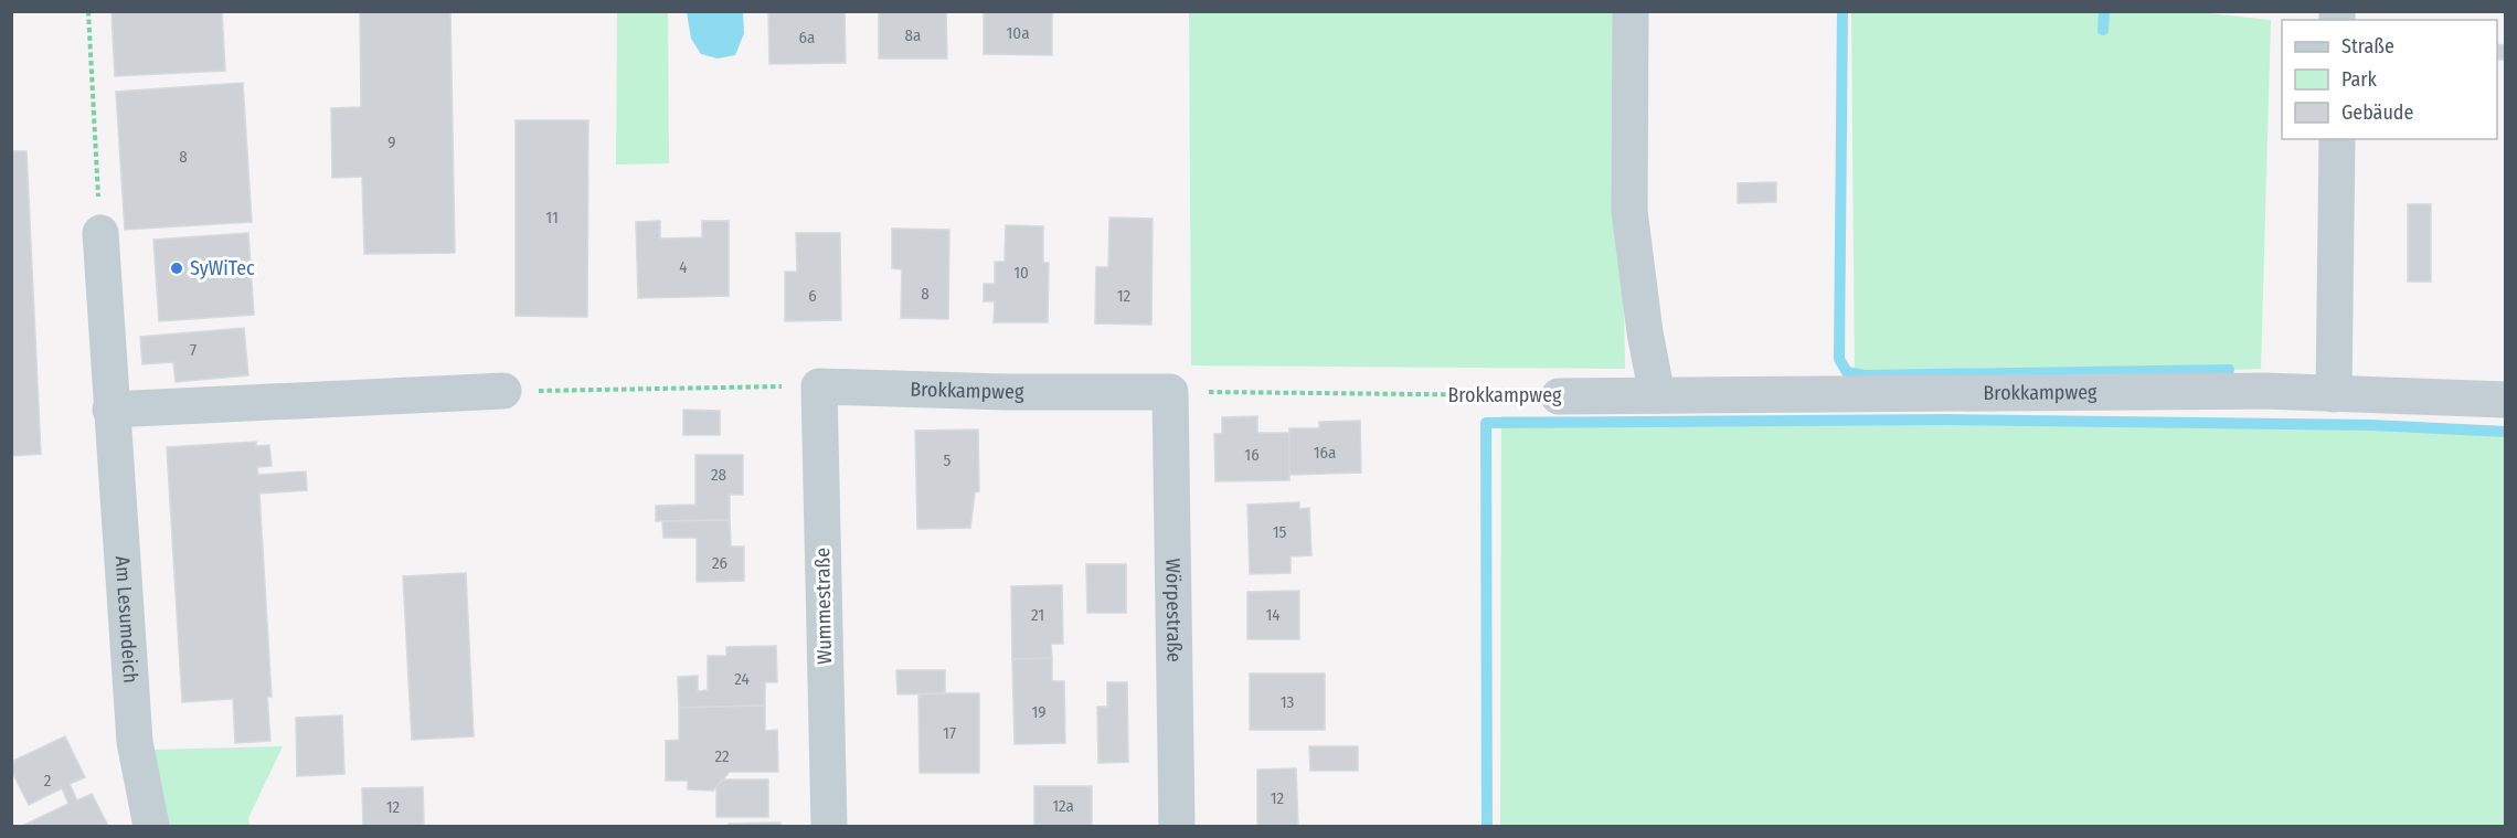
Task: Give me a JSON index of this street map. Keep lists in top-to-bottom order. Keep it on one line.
{"streets":{"street":["Brokkampweg","Wummestraße","Wörpestraße","Am Lesumdeich"]},"crossings":[["Brokkampweg","Wummestraße"],["Brokkampweg","Wörpestraße"]],"places":["SyWiTec"],"house_numbers":["10a","8a","6a","9","8","11","4","10","8","6","12","7","16a","16","5","28","15","26","21","14","24","13","19","17","22","2","12","12a","12"],"legend":["Straße","Park","Gebäude"]}
